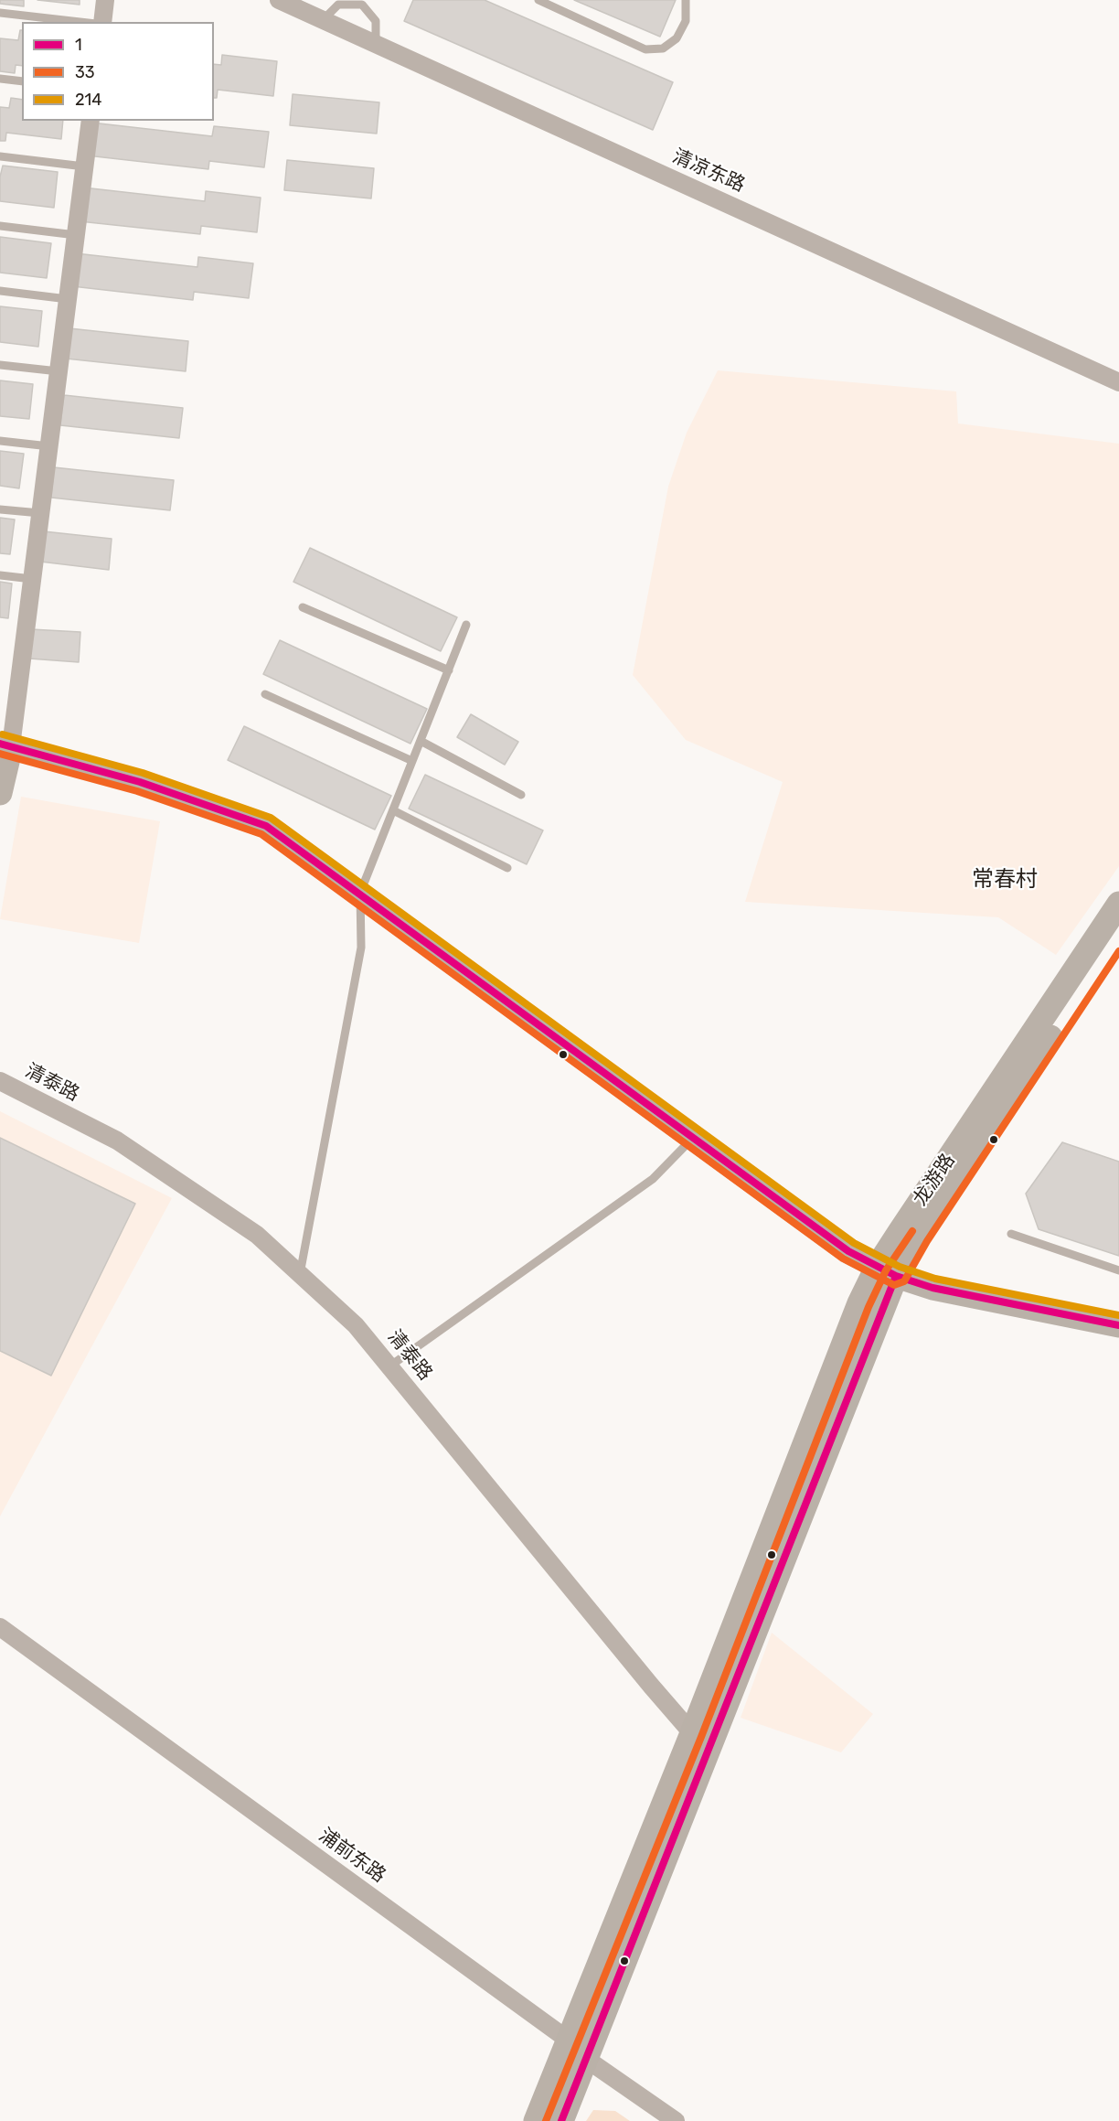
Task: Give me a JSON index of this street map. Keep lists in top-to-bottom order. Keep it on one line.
{"streets":{"main road":["龙游路"],"street":["清凉东路","清泰路","浦前东路"]},"crossings":[["清泰路","龙游路"],["龙游路","浦前东路"]],"districts":["常春村"],"lines":["transit line 214","transit line 1","transit line 33"],"legend":["1","33","214"]}
